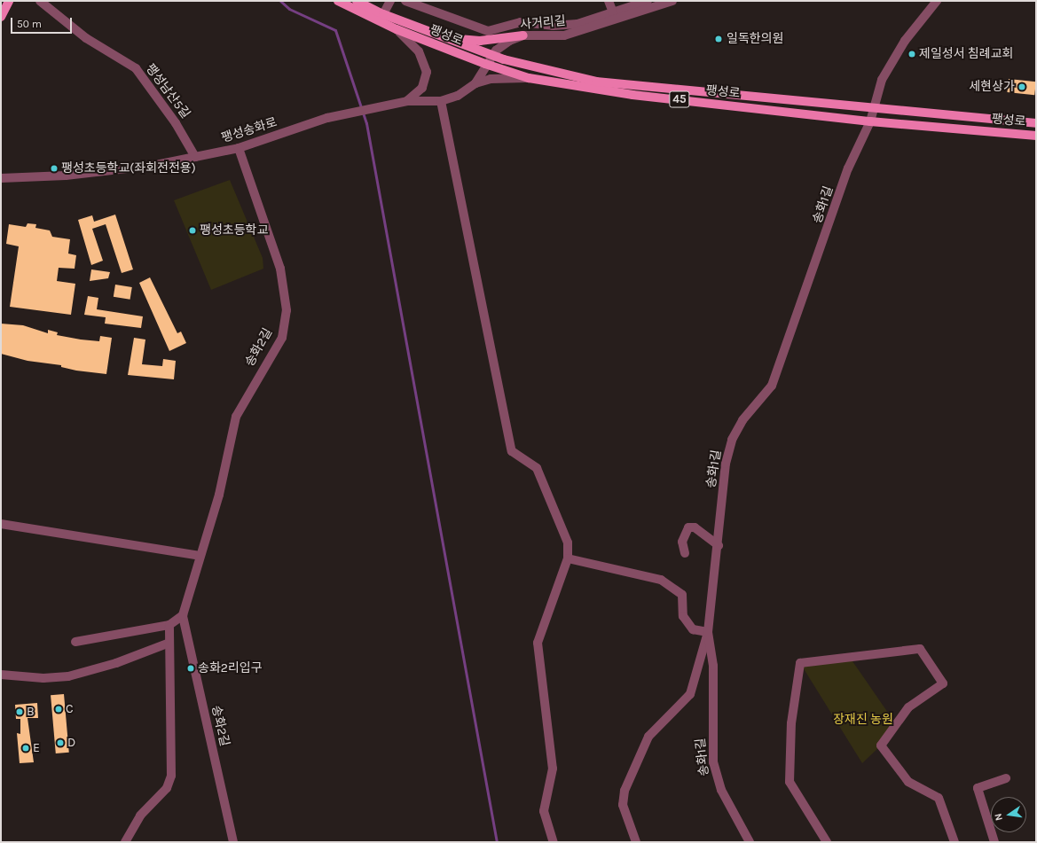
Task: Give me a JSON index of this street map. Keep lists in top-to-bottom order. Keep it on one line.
{"streets":{"main road":["팽성로","45"],"street":["사거리길","팽성남산5길","팽성송화로","송화1길","송화2길"]},"crossings":[["사거리길","팽성로"],["사거리길","팽성송화로"],["팽성로","팽성송화로"],["팽성로","송화1길"],["팽성남산5길","팽성송화로"],["팽성송화로","송화2길"]],"parks":["장재진 농원"],"places":["일독한의원","제일성서 침례교회","세현상가","팽성초등학교(좌회전전용)","팽성초등학교","송화2리입구","C","B","D","E"],"scale_bar":"50 m","north":"left"}
